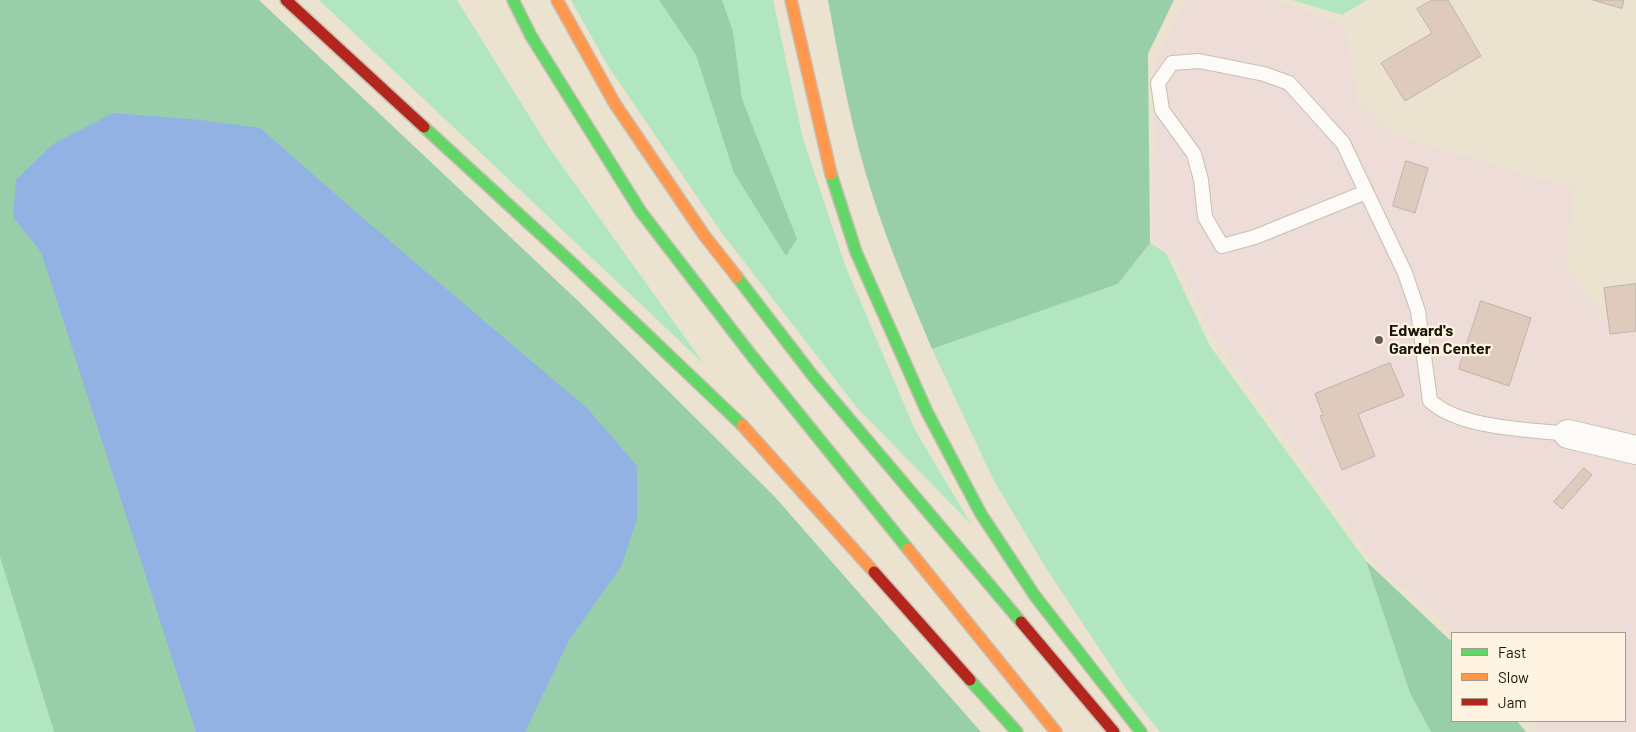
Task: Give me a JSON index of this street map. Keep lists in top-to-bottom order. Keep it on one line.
{"places":["Edward's Garden Center"],"legend":["Fast","Slow","Jam"]}
